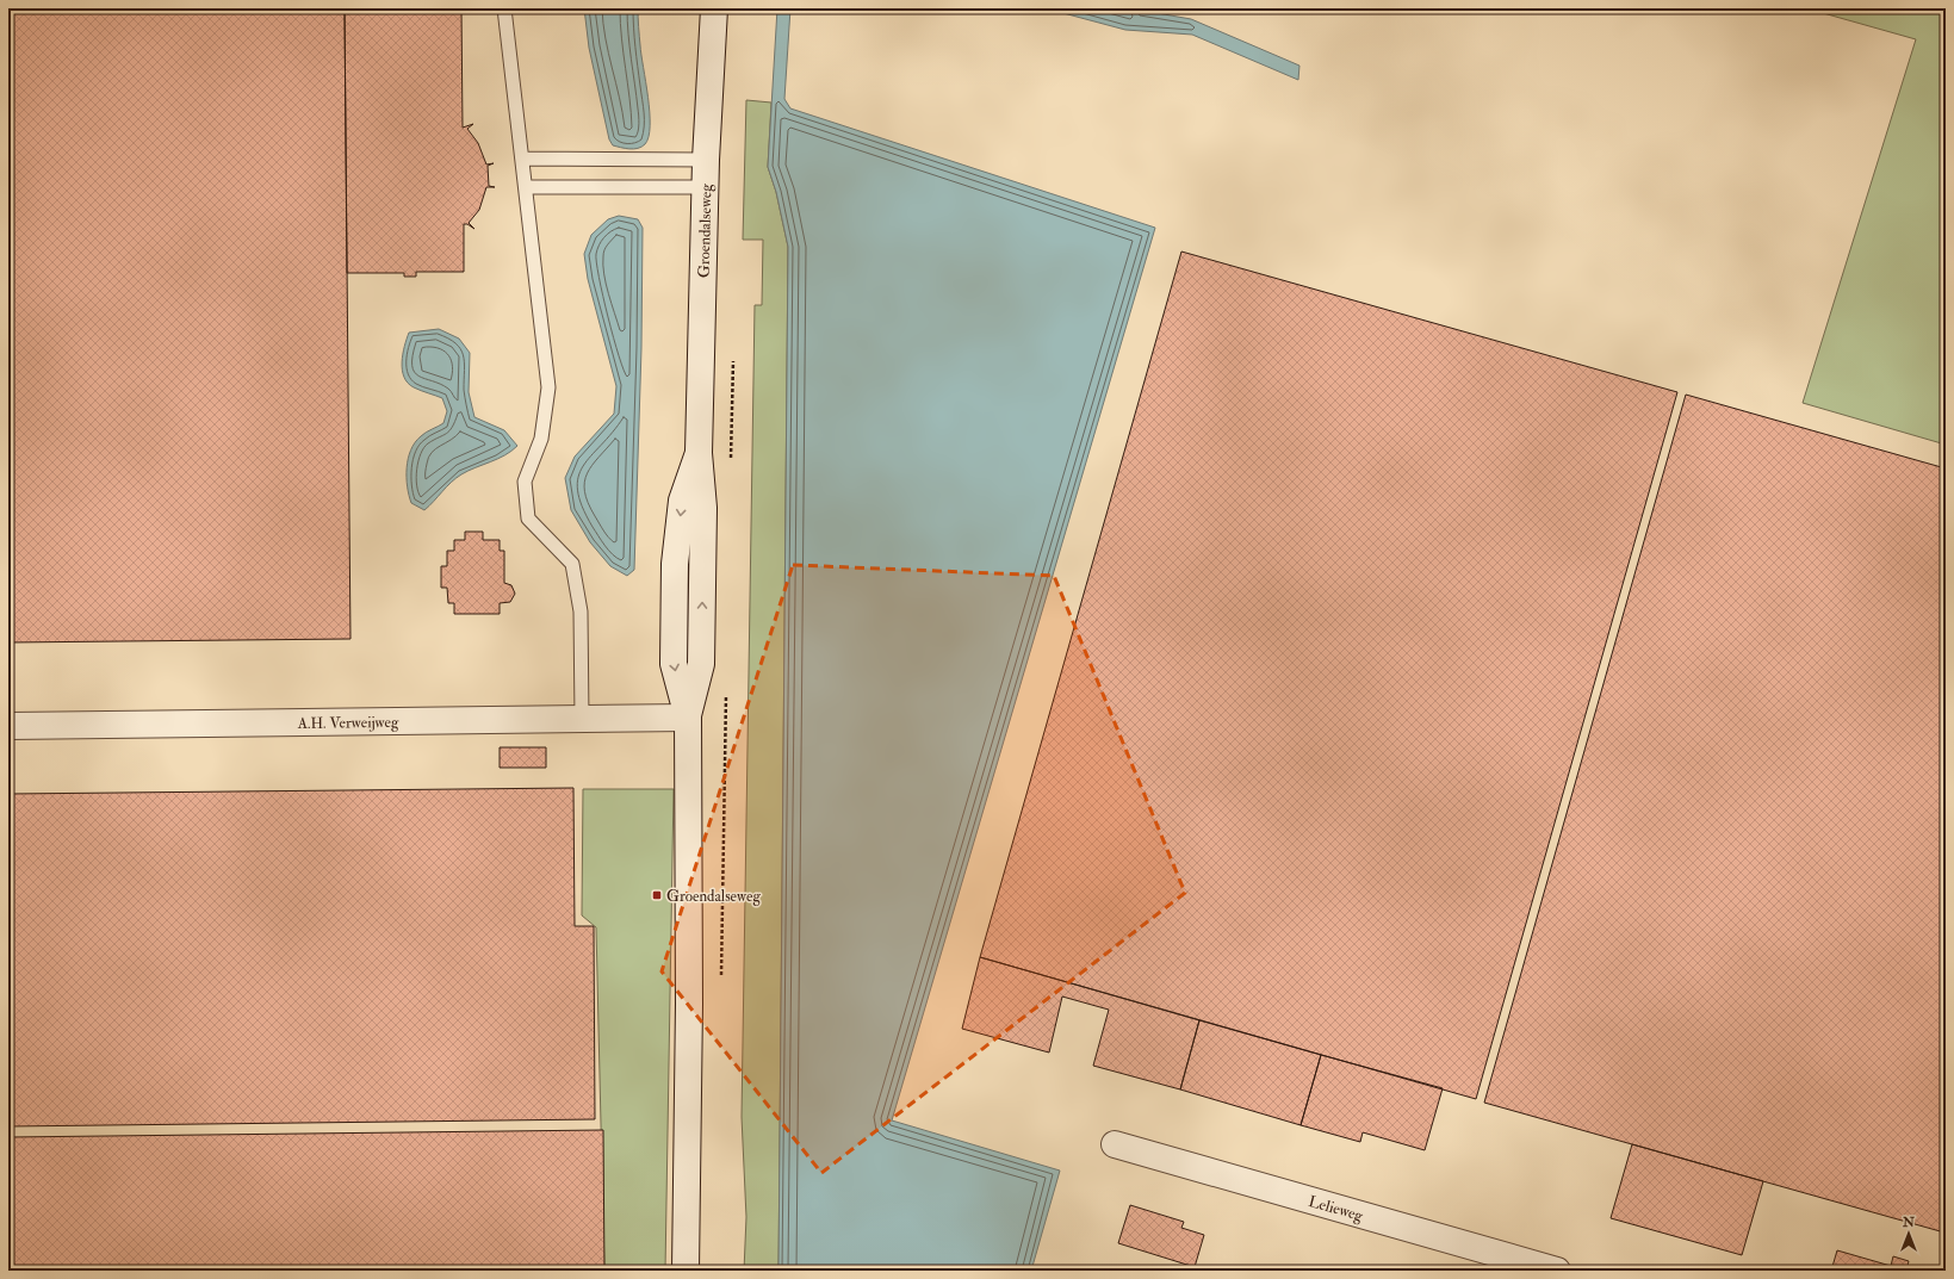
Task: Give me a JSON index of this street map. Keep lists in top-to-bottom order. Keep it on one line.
{"streets":{"street":["Groendalseweg","A.H. Verweijweg","Lelieweg"]},"crossings":[["Groendalseweg","A.H. Verweijweg"]],"places":{"transit":["Groendalseweg"]},"north":"top"}
